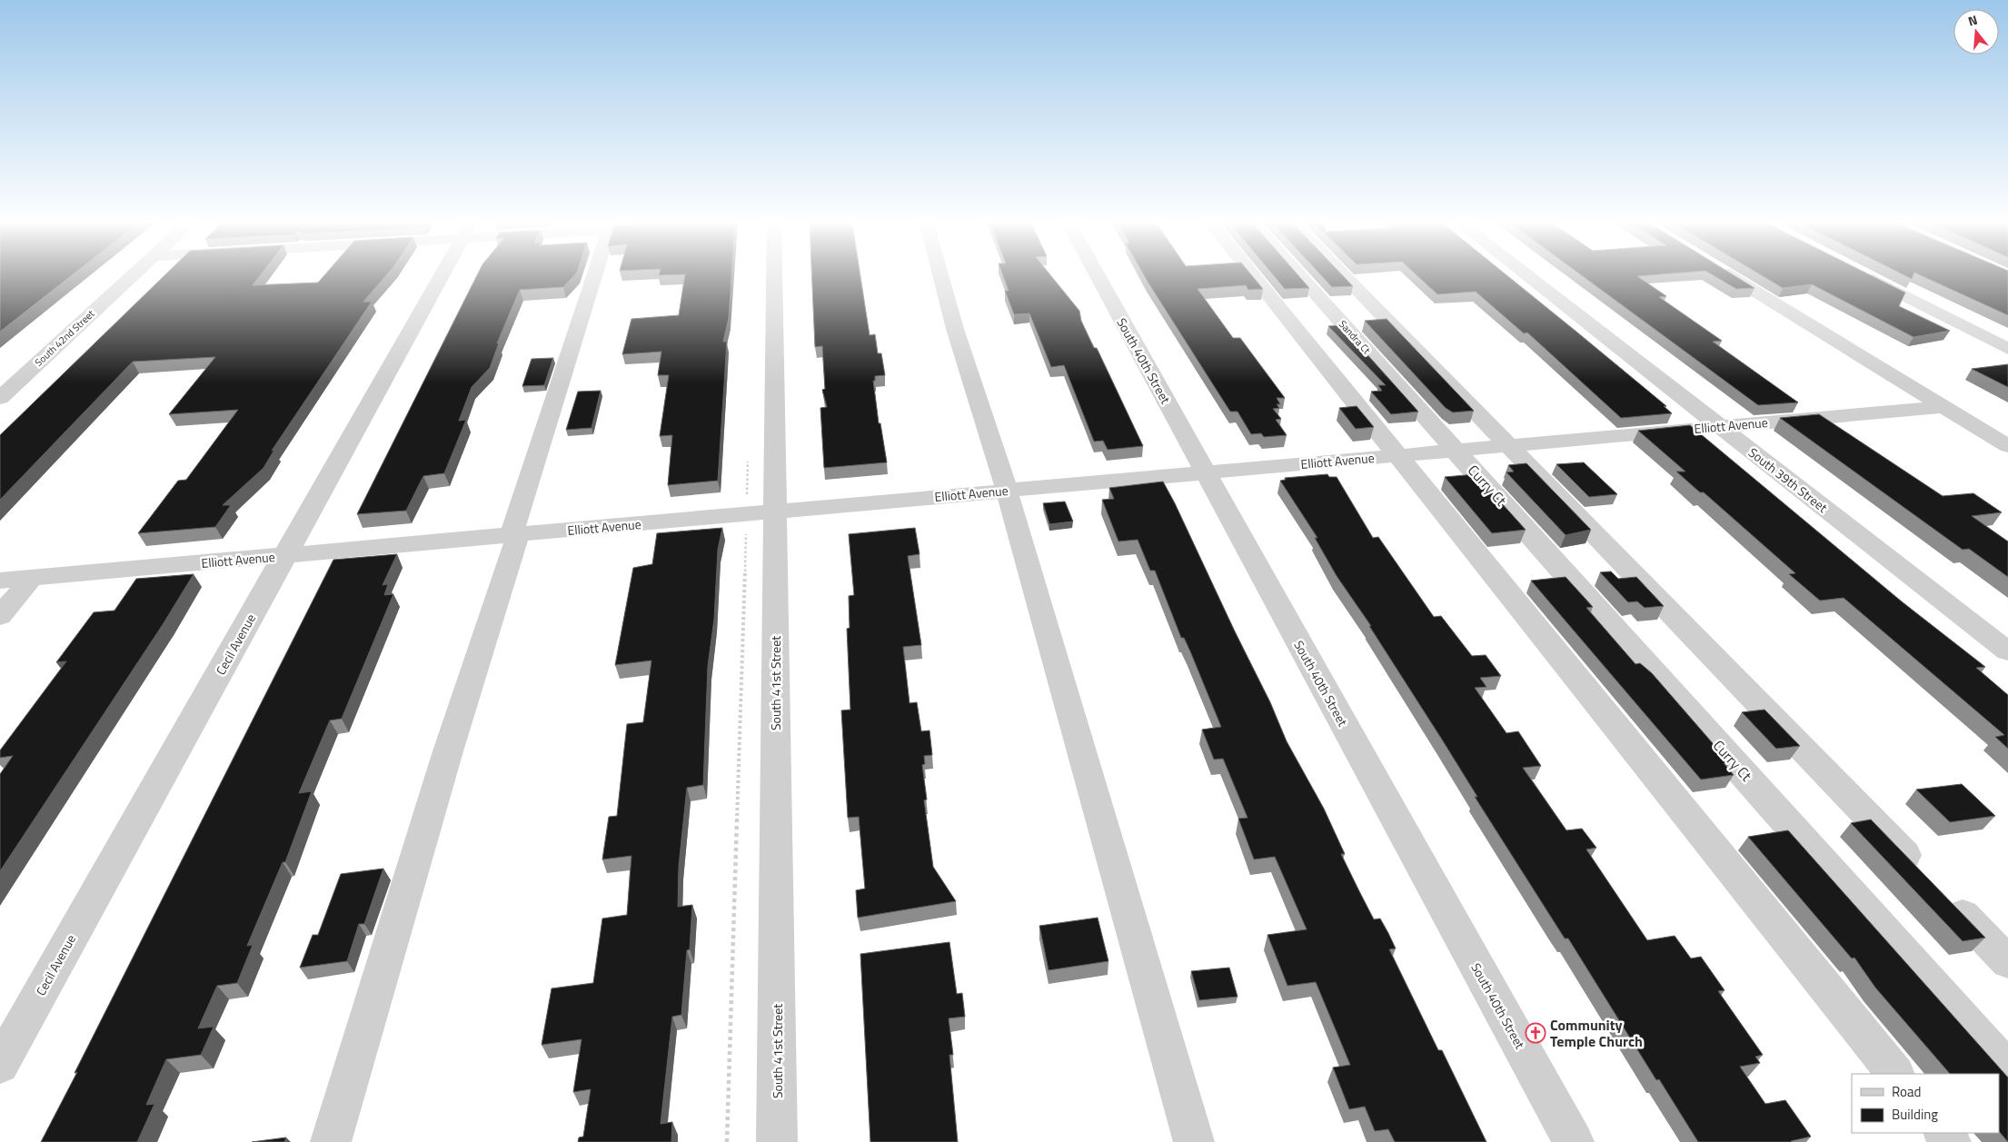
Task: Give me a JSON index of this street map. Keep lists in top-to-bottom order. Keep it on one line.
{"streets":{"street":["Sandra Ct","South 42nd Street","South 40th Street","Elliott Avenue","South 39th Street","Curry Ct","Cecil Avenue","South 41st Street"]},"crossings":[["Sandra Ct","Elliott Avenue"],["Sandra Ct","Curry Ct"],["South 40th Street","Elliott Avenue"],["Elliott Avenue","South 39th Street"],["Elliott Avenue","Curry Ct"],["Elliott Avenue","Cecil Avenue"],["Elliott Avenue","South 41st Street"]],"places":{"church":["Community Temple Church"]},"legend":["Road","Building"],"north":"top"}
